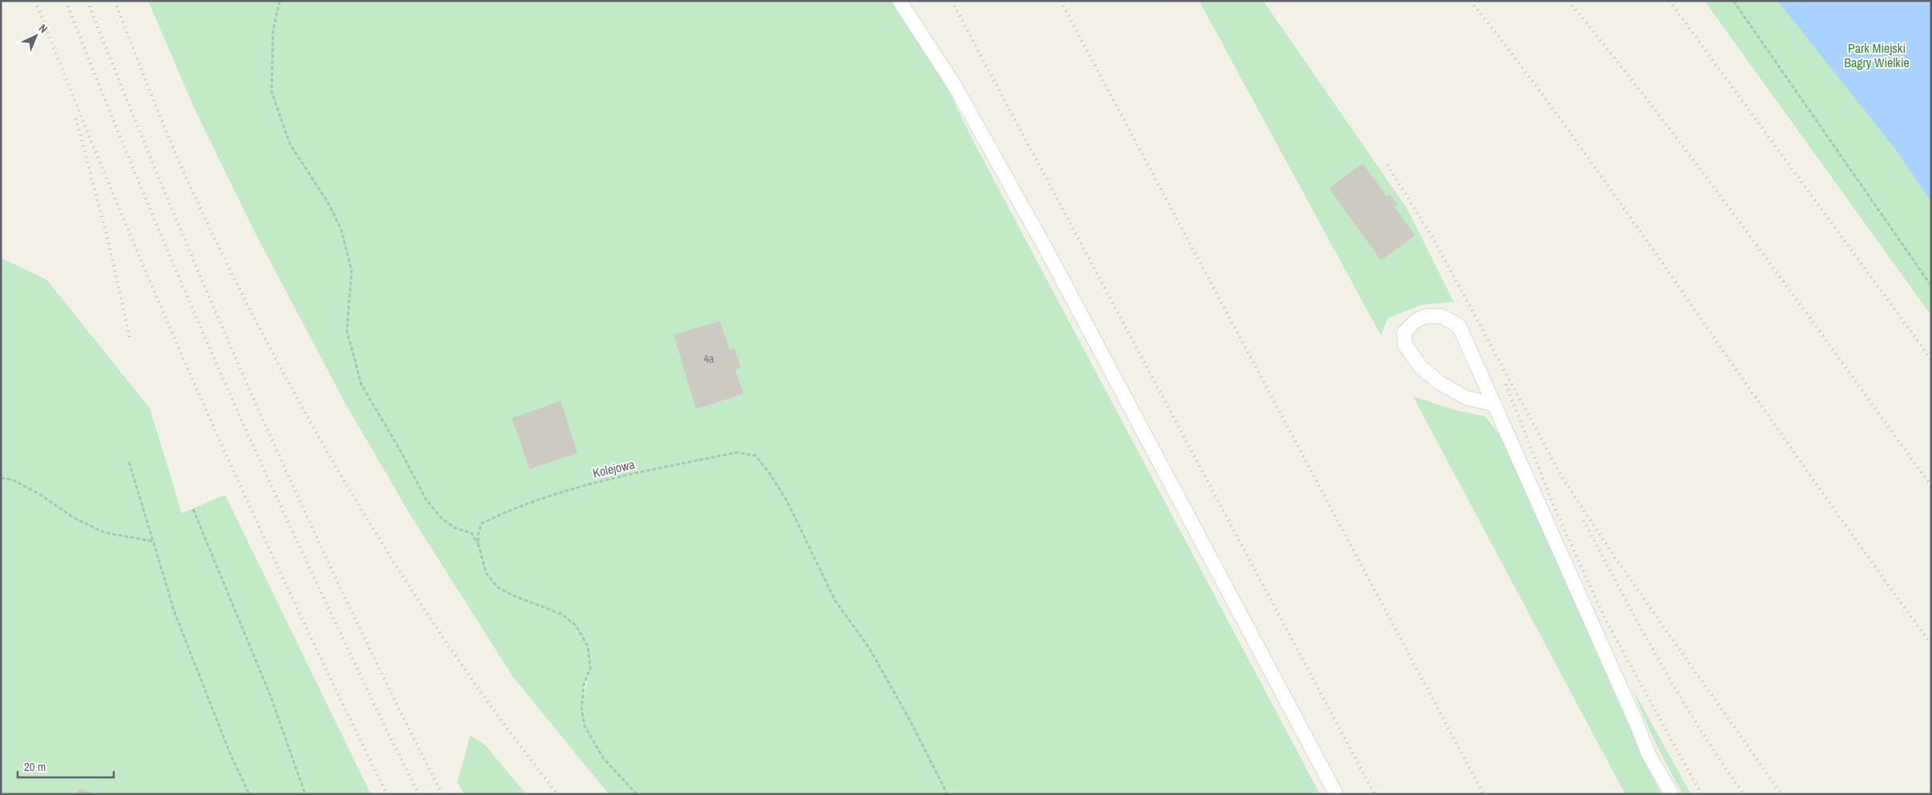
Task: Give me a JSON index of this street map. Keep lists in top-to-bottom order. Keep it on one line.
{"streets":{"path":["Kolejowa"]},"parks":["Park Miejski Bagry Wielkie"],"house_numbers":["4a"],"scale_bar":"20 m","north":"top right"}
